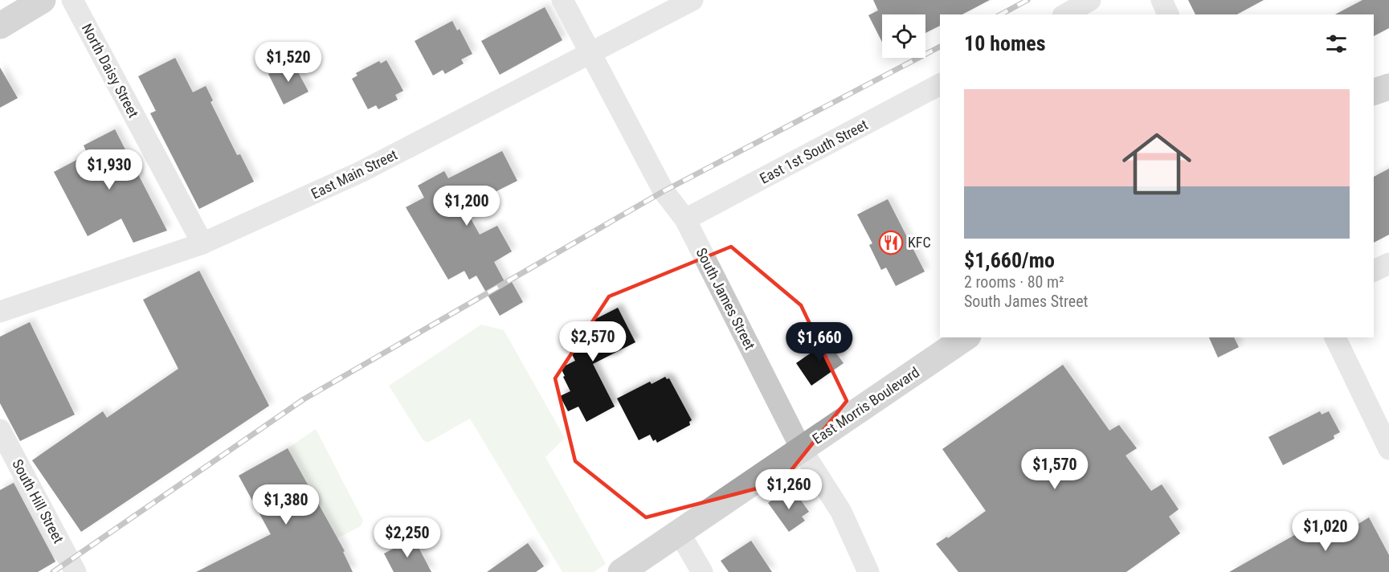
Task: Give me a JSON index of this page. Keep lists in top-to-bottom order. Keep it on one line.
{"streets":{"main road":["East Morris Boulevard"],"street":["North Daisy Street","East 1st South Street","East Main Street","South James Street","South Hill Street"]},"crossings":[["North Daisy Street","East Main Street"],["East 1st South Street","South James Street"],["East Main Street","South James Street"],["South James Street","East Morris Boulevard"]],"places":{"restaurant":["KFC"]},"page":{"heading":"10 homes","price":["$1,520","$1,930","$1,200","$2,570","$1,660","$1,570","$1,260","$1,380","$1,020","$2,250"],"list":[{"name":"$1,660/mo","note":"2 rooms · 80 m² · South James Street"}]}}
